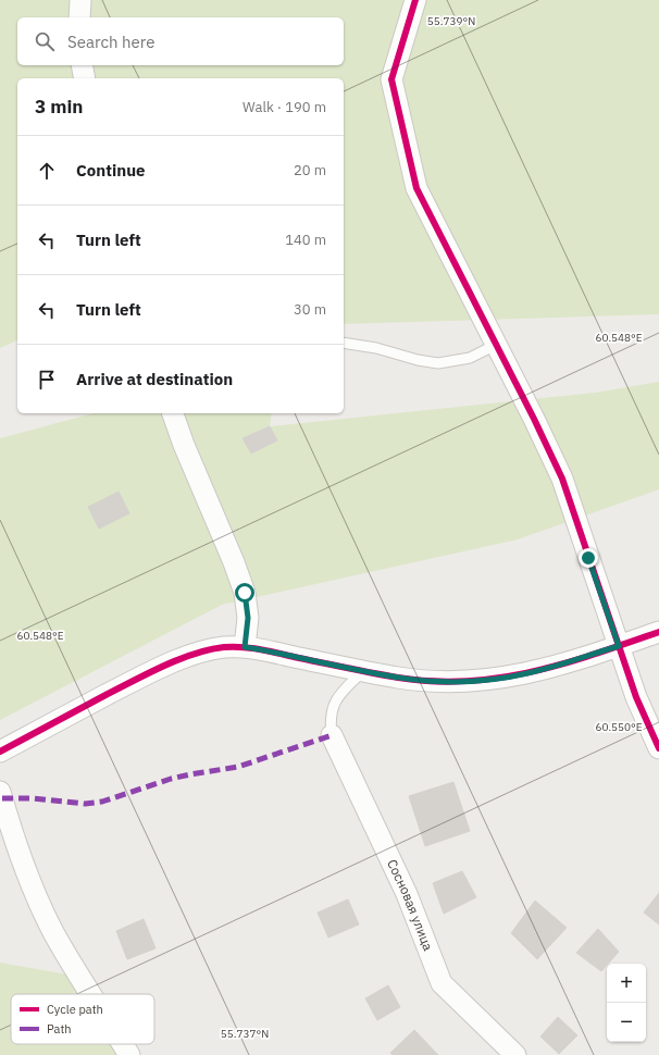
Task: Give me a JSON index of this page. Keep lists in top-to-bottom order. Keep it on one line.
{"streets":{"street":["Сосновая улица"]},"legend":["Cycle path","Path"],"page":{"search":"Search here","heading":["3 min","Walk · 190 m"],"list":[["Continue","20 m"],["Turn left","140 m"],["Turn left","30 m"],"Arrive at destination"],"map_buttons":["+","−"]},"coordinates":["55.739°N","60.548°E","60.550°E","55.737°N"]}
